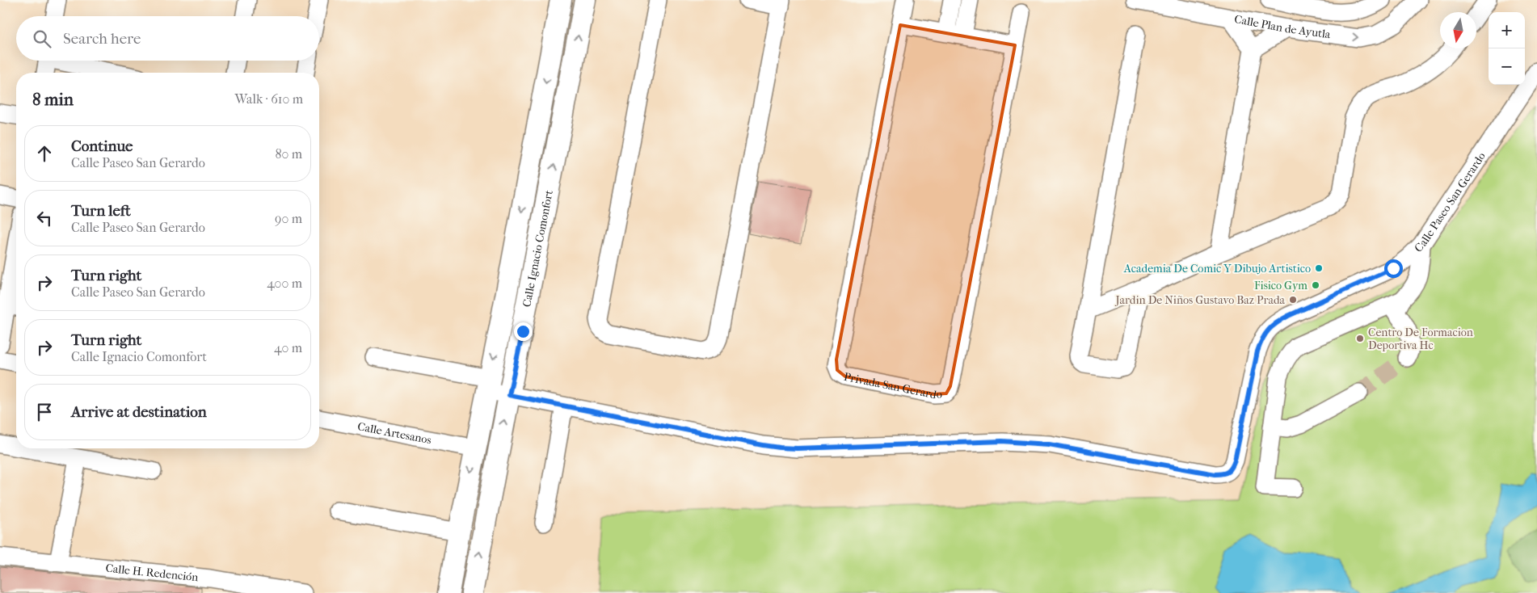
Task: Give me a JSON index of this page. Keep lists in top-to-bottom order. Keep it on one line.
{"streets":{"main road":["Calle Ignacio Comonfort"],"street":["Calle Plan de Ayutla","Calle Paseo San Gerardo","Privada San Gerardo","Calle Artesanos","Calle H. Redención"]},"crossings":[["Calle Paseo San Gerardo","Calle Ignacio Comonfort"],["Calle Ignacio Comonfort","Calle Artesanos"]],"places":["Academia De Comic Y Dibujo Artistico","Fisico Gym","Jardin De Niños Gustavo Baz Prada","Centro De Formacion Deportiva Hc"],"north":"bottom","page":{"map_buttons":["+","−"],"search":"Search here","heading":["8 min","Walk · 610 m"],"list":[["Continue","Calle Paseo San Gerardo","80 m"],["Turn left","Calle Paseo San Gerardo","90 m"],["Turn right","Calle Paseo San Gerardo","400 m"],["Turn right","Calle Ignacio Comonfort","40 m"],"Arrive at destination"]}}
